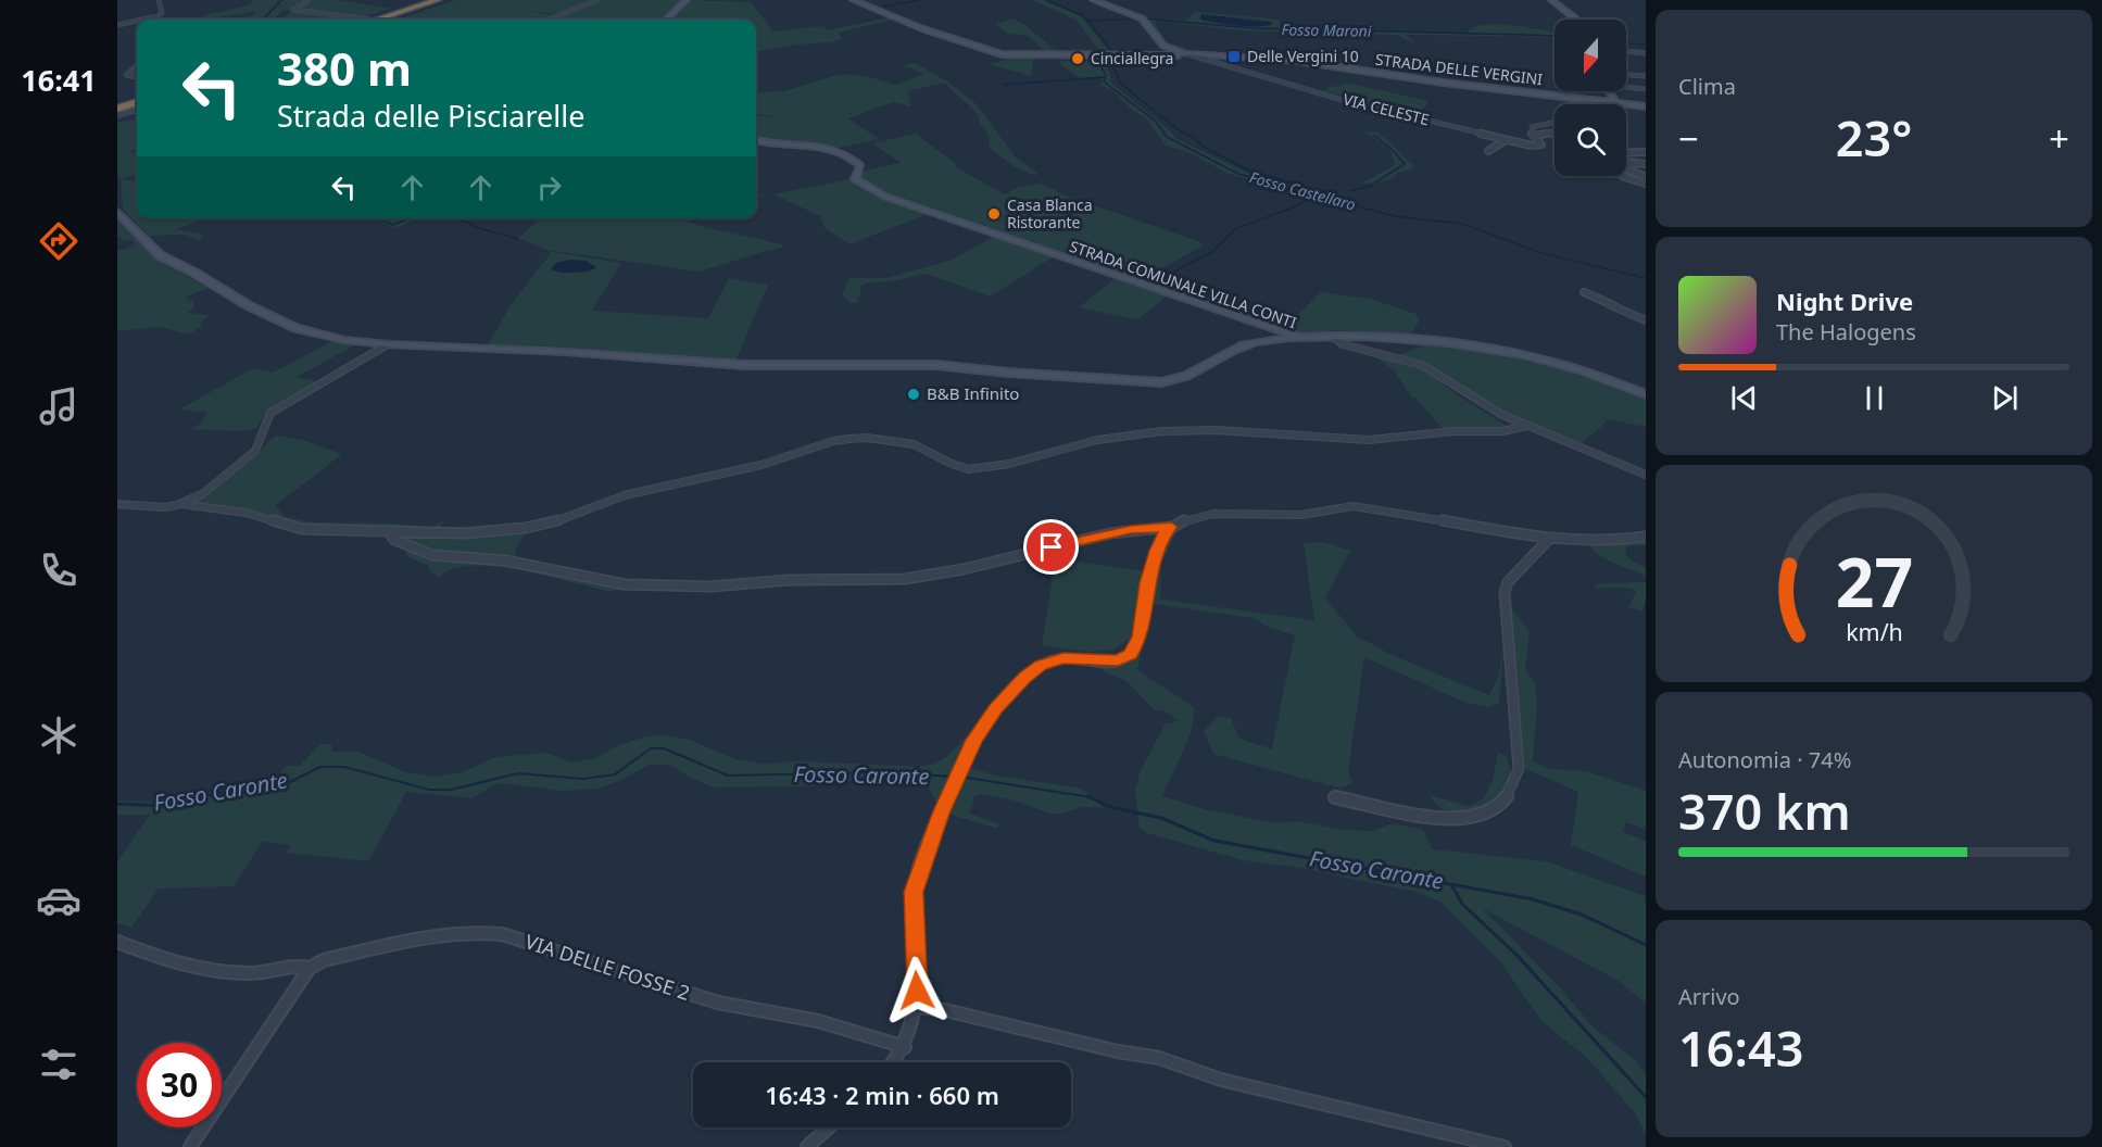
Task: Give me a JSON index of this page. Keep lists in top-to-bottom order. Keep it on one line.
{"streets":{"main road":["STRADA DELLE VERGINI","STRADA COMUNALE VILLA CONTI"],"street":["VIA CELESTE","VIA DELLE FOSSE 2"]},"crossings":[["STRADA DELLE VERGINI","VIA CELESTE"]],"water":["Fosso Maroni","Fosso Castellaro","Fosso Caronte"],"places":{"transit":["Delle Vergini 10"],"other":["Cinciallegra","Casa Blanca Ristorante","B&B Infinito"]},"north":"bottom","page":{"tabs":"16:41","tile":["Clima",["Autonomia · 74%","370 km"],["Arrivo","16:43"]],"turn":["380 m","Strada delle Pisciarelle"],"heat":["−","23°","+"],"song":["Night Drive","The Halogens"],"limit":"30","trip":"16:43 · 2 min · 660 m","gauge":["27","km/h"]}}
